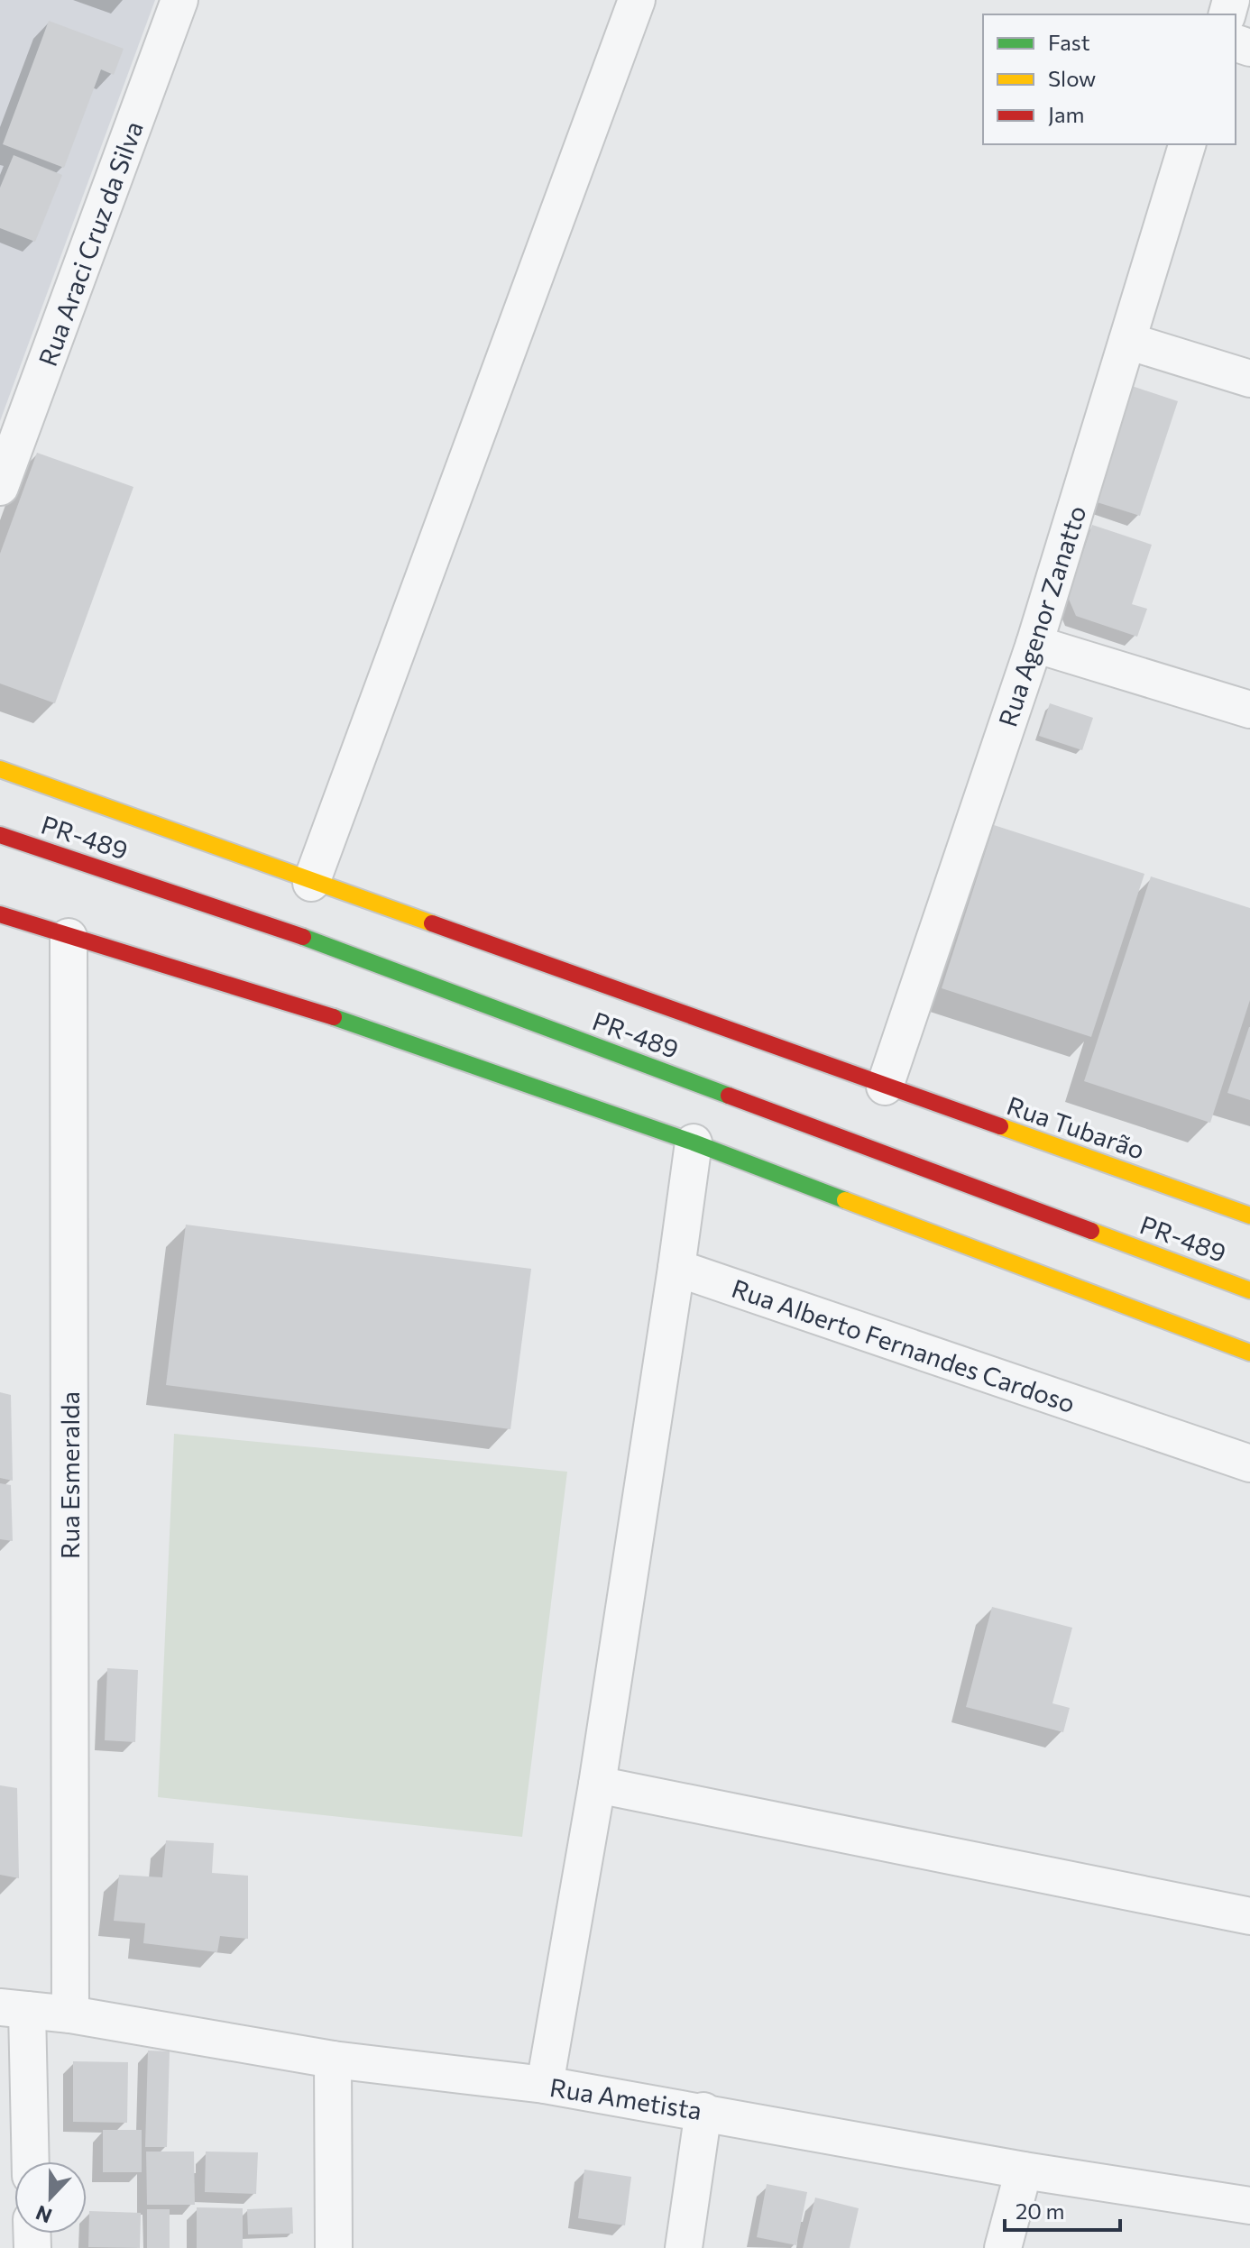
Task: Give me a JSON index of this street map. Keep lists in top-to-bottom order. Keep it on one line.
{"streets":{"main road":["PR-489","Rua Tubarão"],"street":["Rua Araci Cruz da Silva","Rua Agenor Zanatto","Rua Alberto Fernandes Cardoso","Rua Esmeralda","Rua Ametista"]},"crossings":[["Rua Agenor Zanatto","Rua Tubarão"],["Rua Esmeralda","Rua Ametista"]],"legend":["Fast","Slow","Jam"],"scale_bar":"20 m","north":"bottom"}
